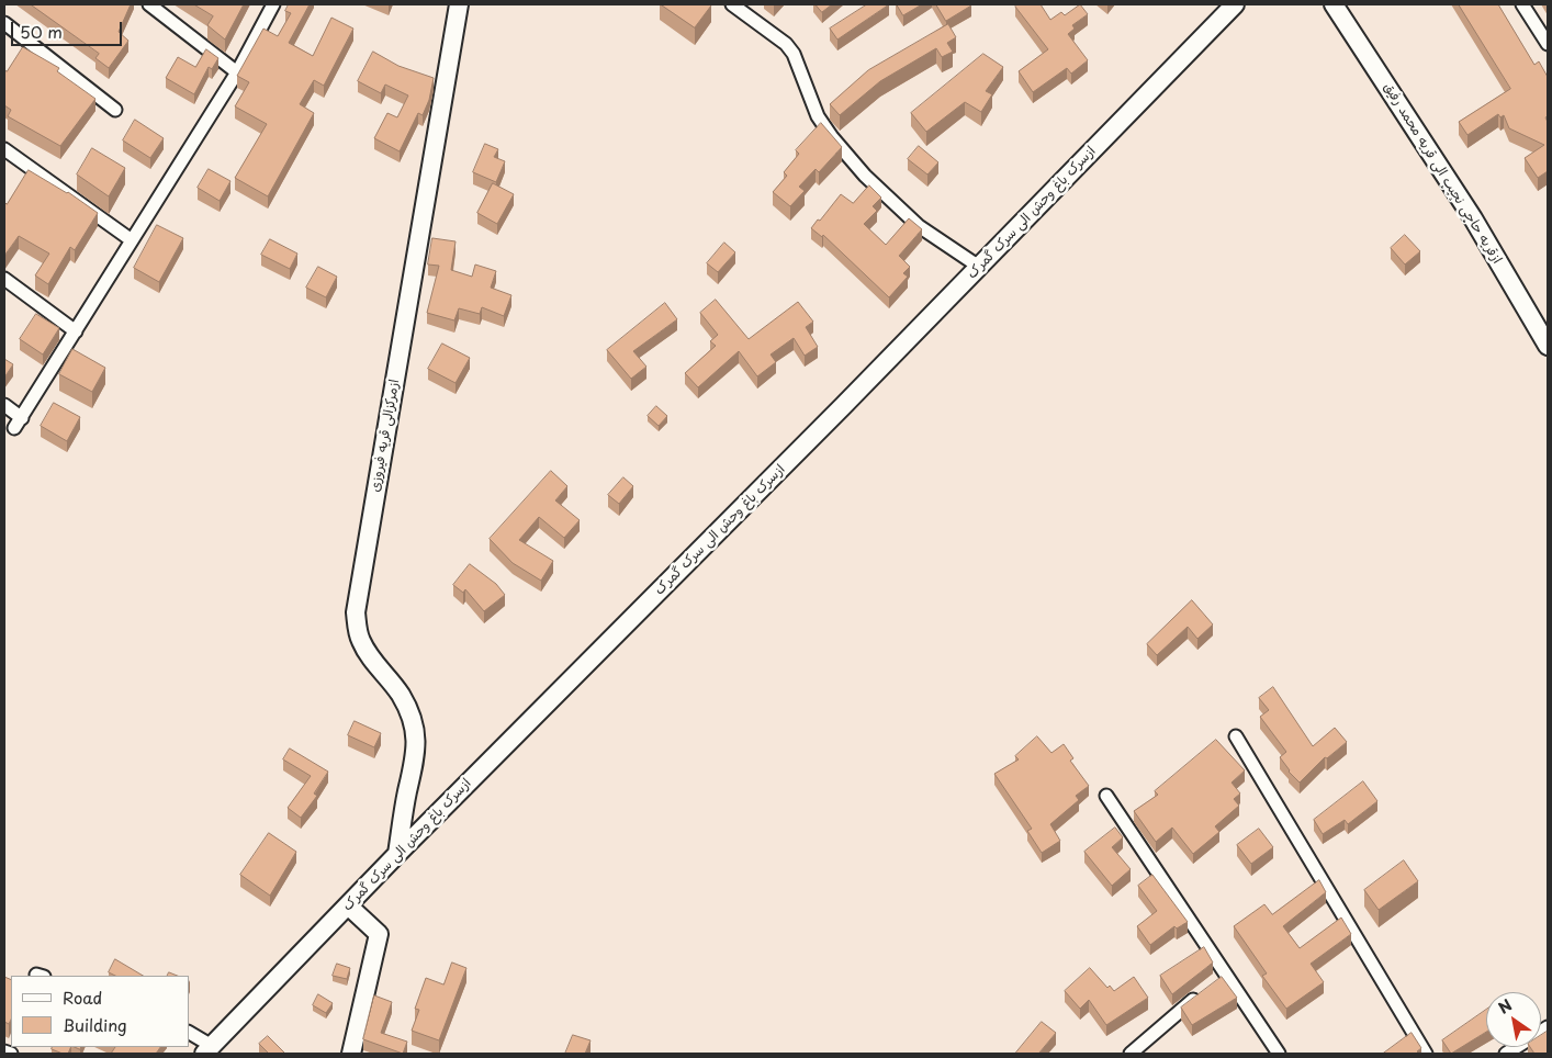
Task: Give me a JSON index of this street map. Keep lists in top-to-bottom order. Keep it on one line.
{"streets":{"main road":["ازقریه حاجی نجیب الی قریه محمد رفیق","ازسرک باغ وحش الی سرک گمرک","ازمرکزالی قریه فیروزی"]},"crossings":[["ازسرک باغ وحش الی سرک گمرک","ازمرکزالی قریه فیروزی"]],"legend":["Road","Building"],"scale_bar":"50 m","north":"top left"}
